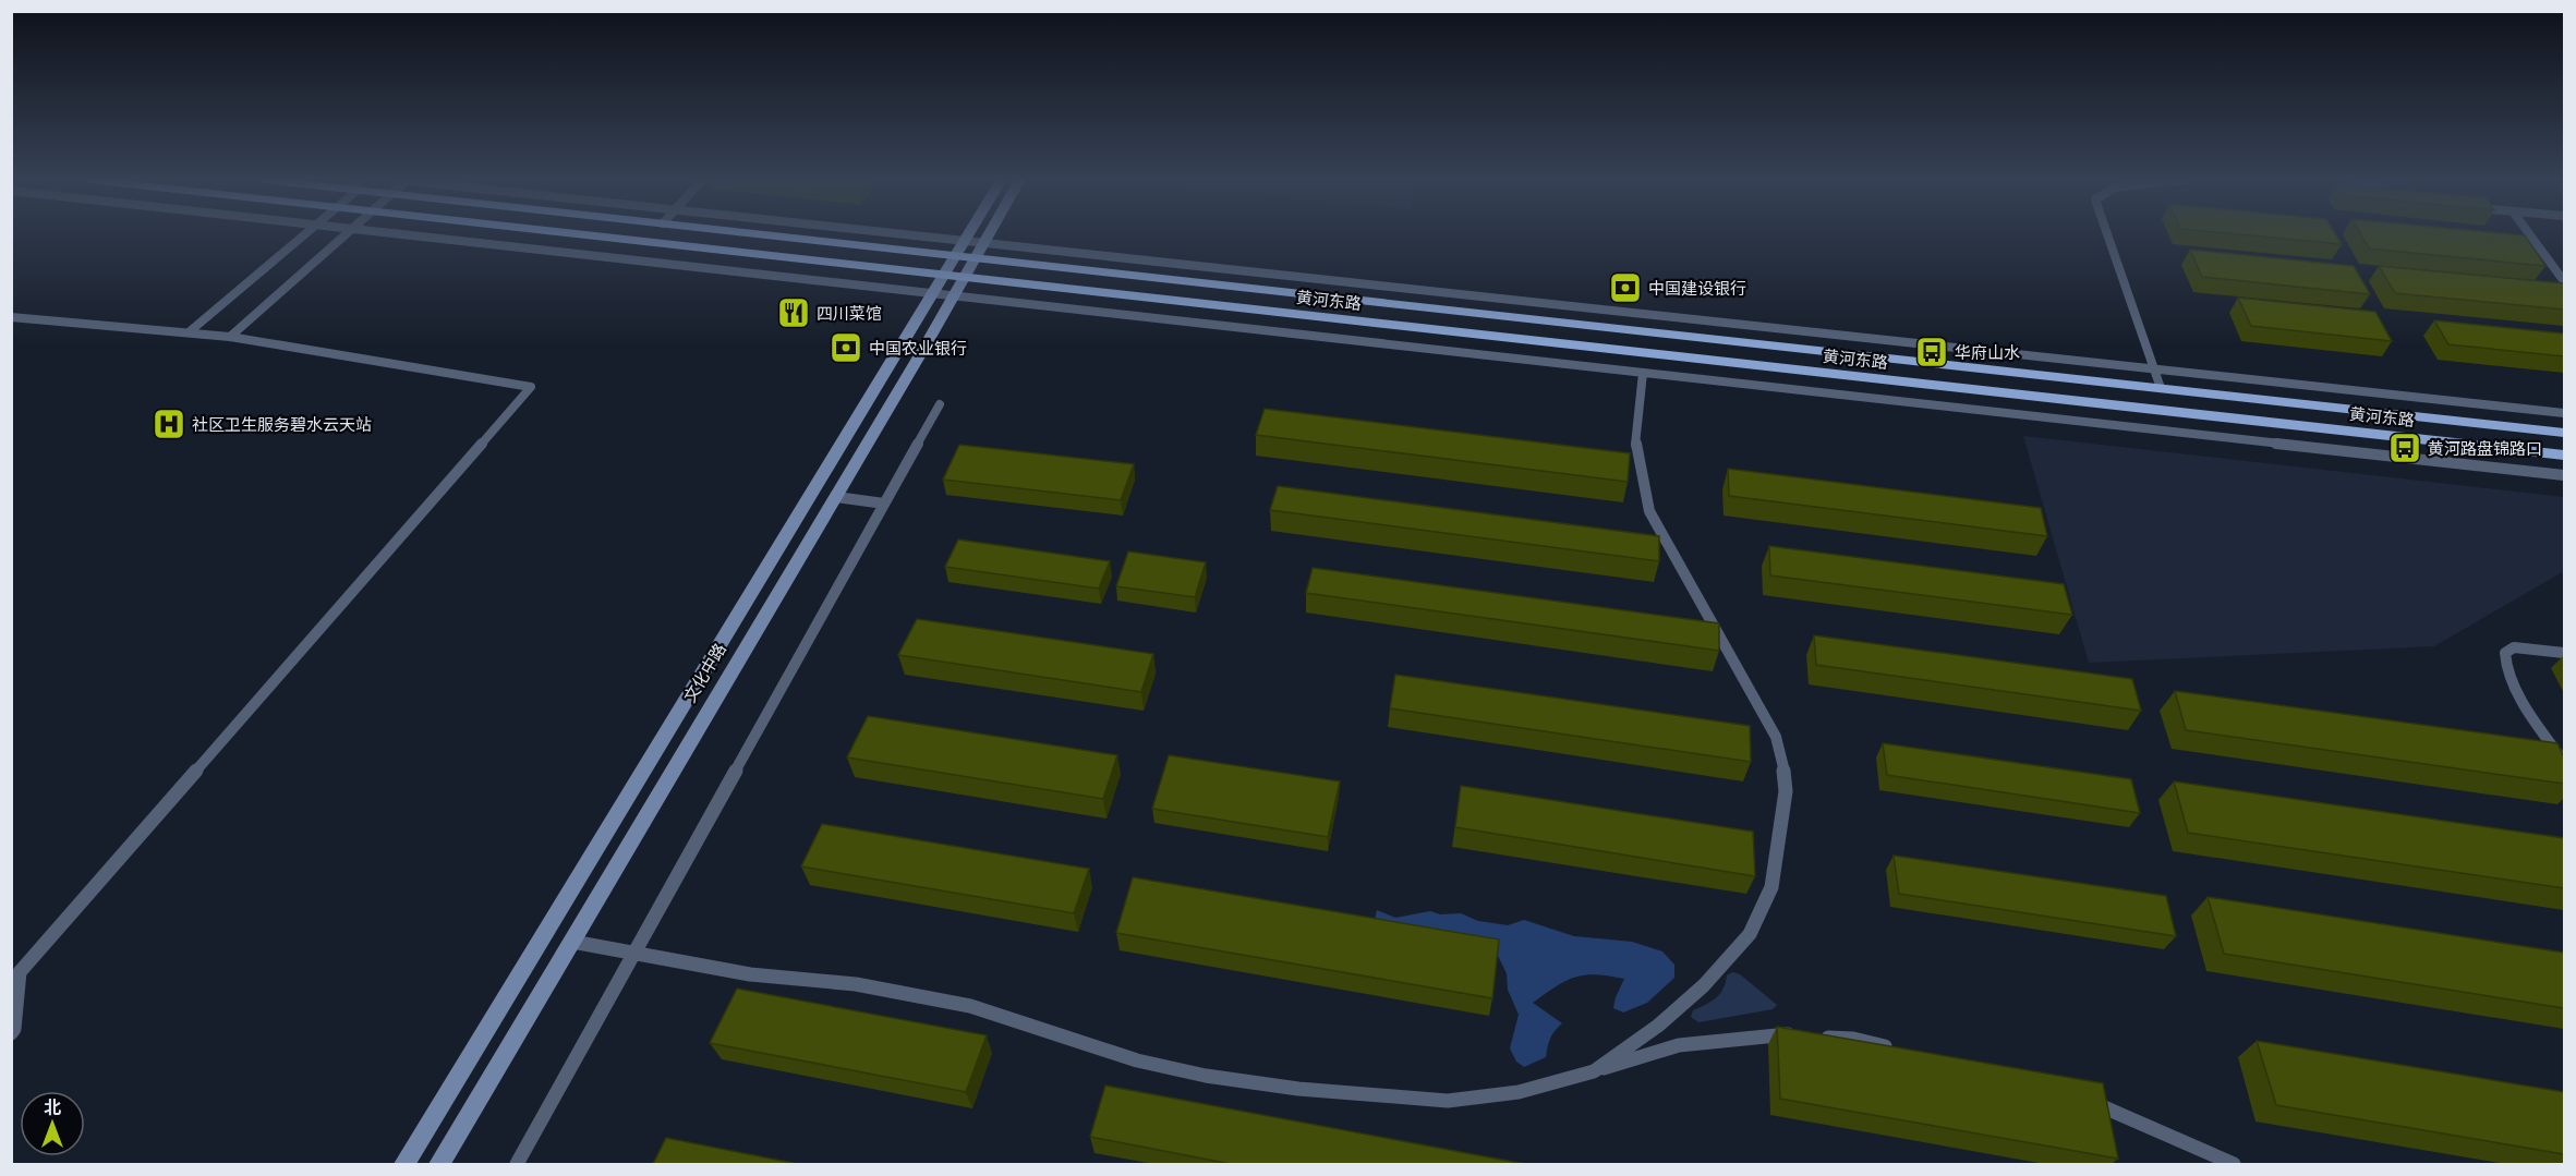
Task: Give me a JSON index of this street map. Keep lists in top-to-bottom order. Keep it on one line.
{"streets":{"main road":["黄河东路"],"street":["文化中路"]},"crossings":[["黄河东路","文化中路"]],"places":{"bank":["中国建设银行","中国农业银行"],"restaurant":["四川菜馆"],"bus stop":["华府山水","黄河路盘锦路口"],"hospital":["社区卫生服务碧水云天站"]},"north":"top"}
